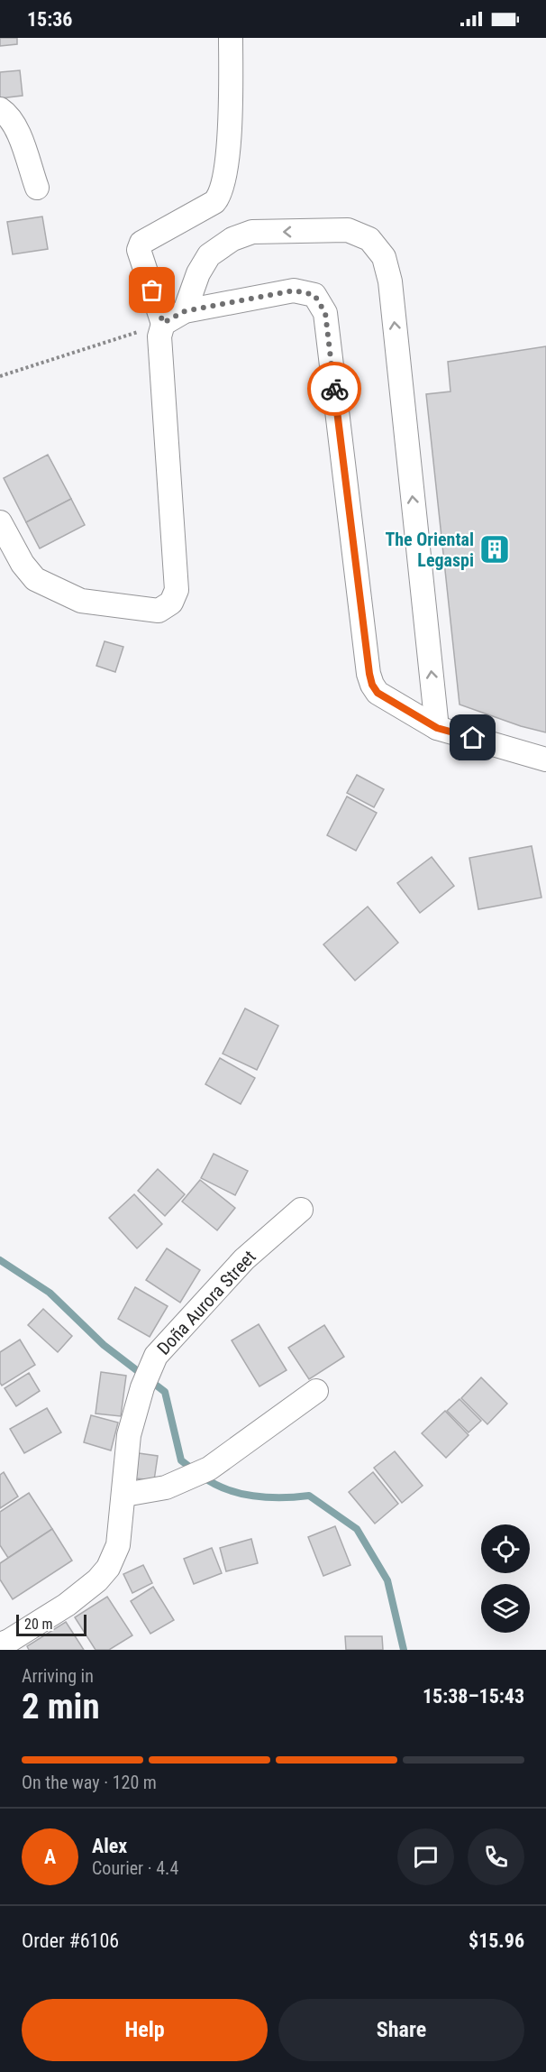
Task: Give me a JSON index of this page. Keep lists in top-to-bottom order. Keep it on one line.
{"streets":{"street":["Doña Aurora Street"]},"places":{"building":["The Oriental Legaspi"]},"scale_bar":"20 m","page":{"status":"15:36","scale":"20 m","heading":["2 min","Arriving in","15:38–15:43"],"panel":["Alex","Courier · 4.4","Order #6106","$15.96"],"bar":"On the way · 120 m","round":"A","buttons":["Help","Share"]}}
